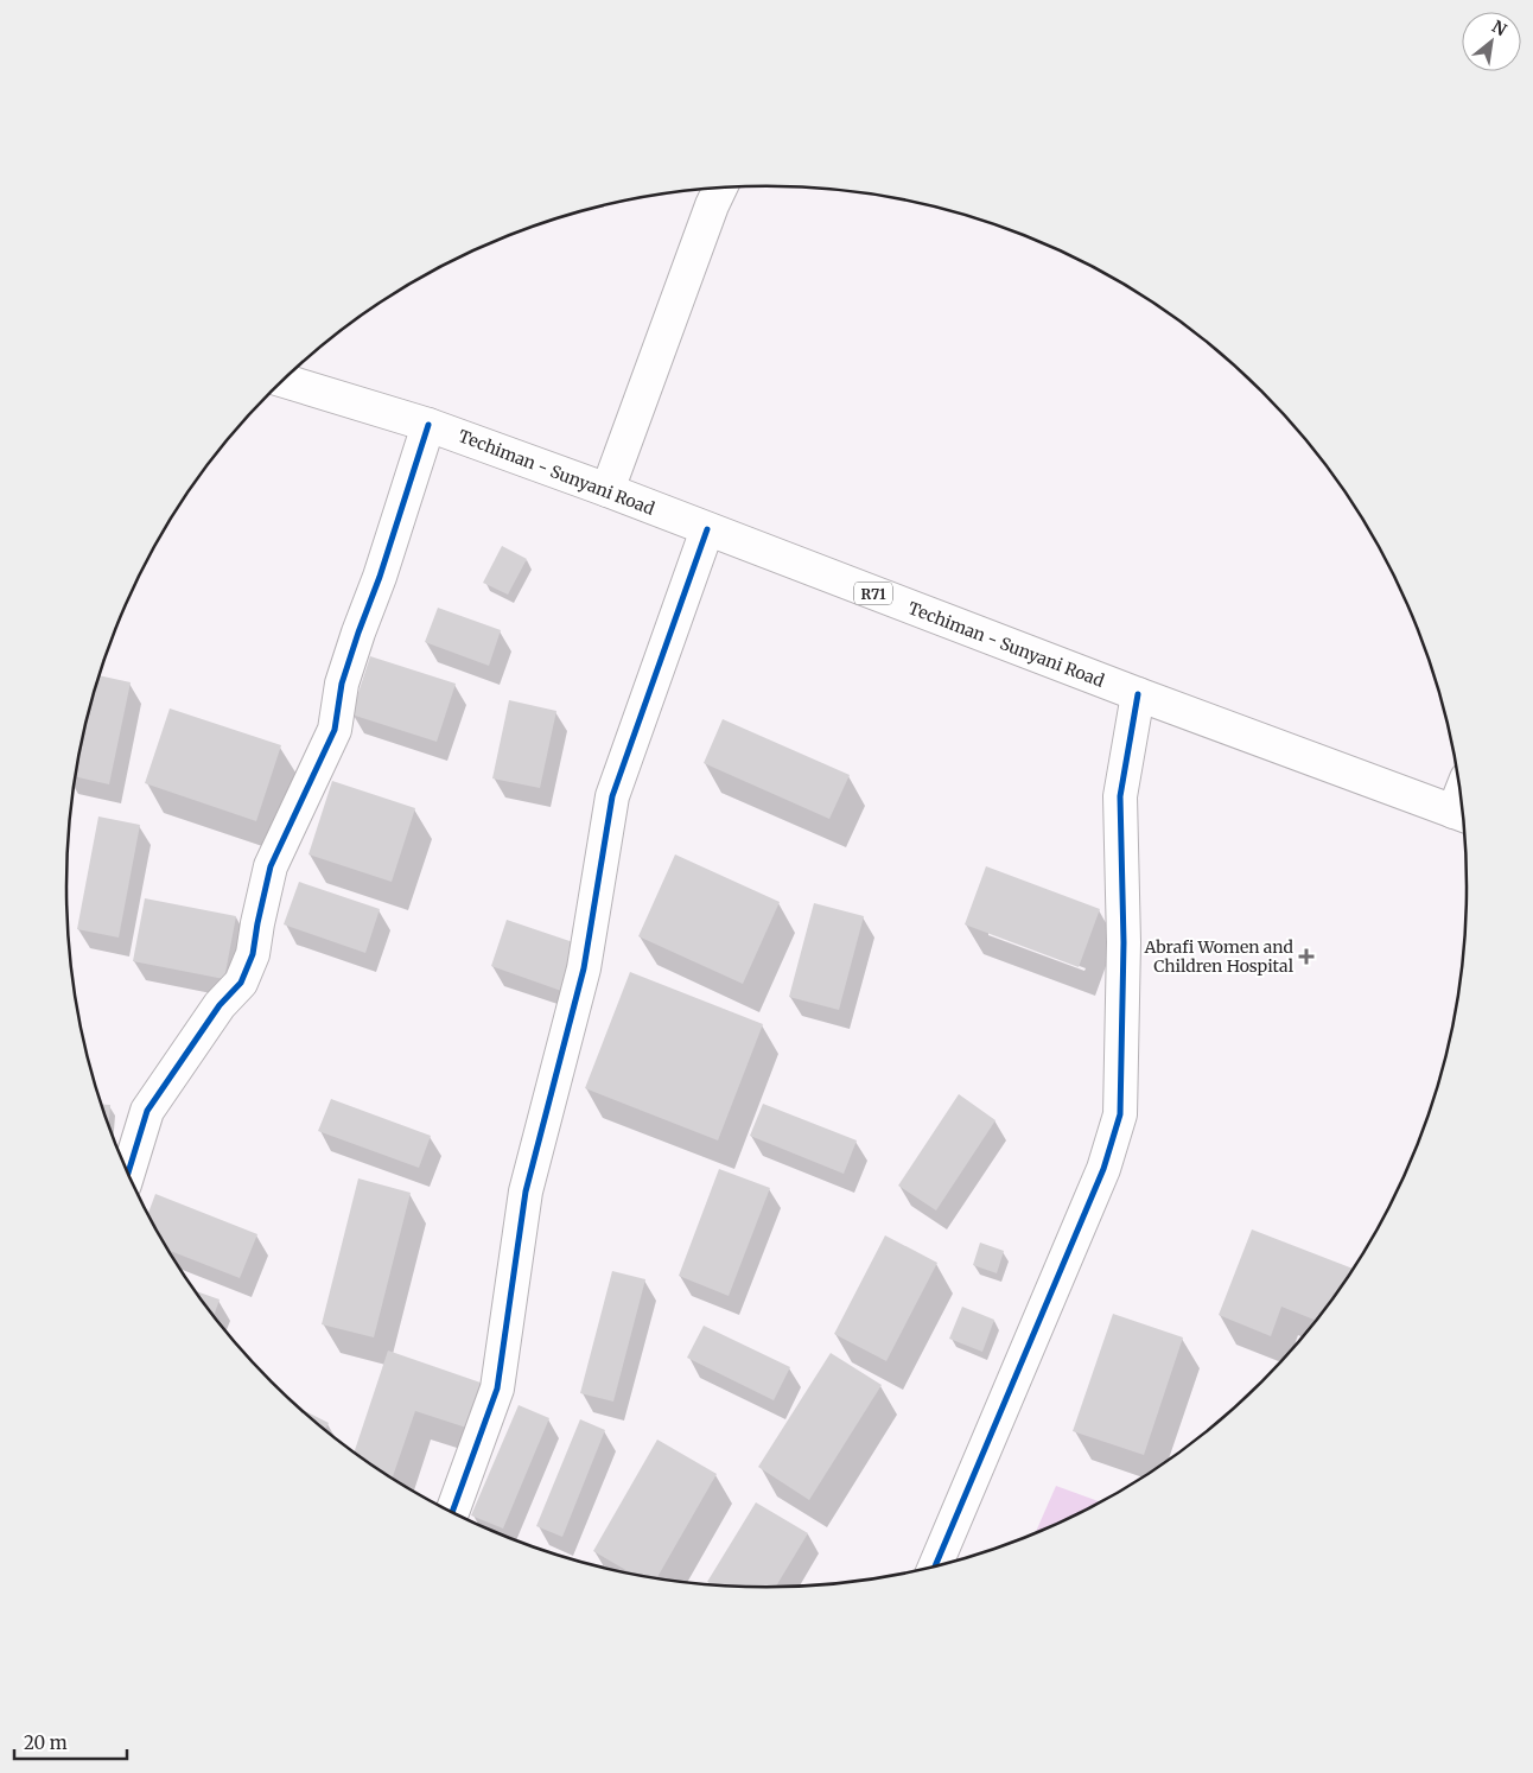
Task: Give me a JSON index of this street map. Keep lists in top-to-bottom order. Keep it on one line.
{"streets":{"street":["Techiman - Sunyani Road","R71"]},"places":{"health":["Abrafi Women and Children Hospital"]},"scale_bar":"20 m","north":"top right"}
